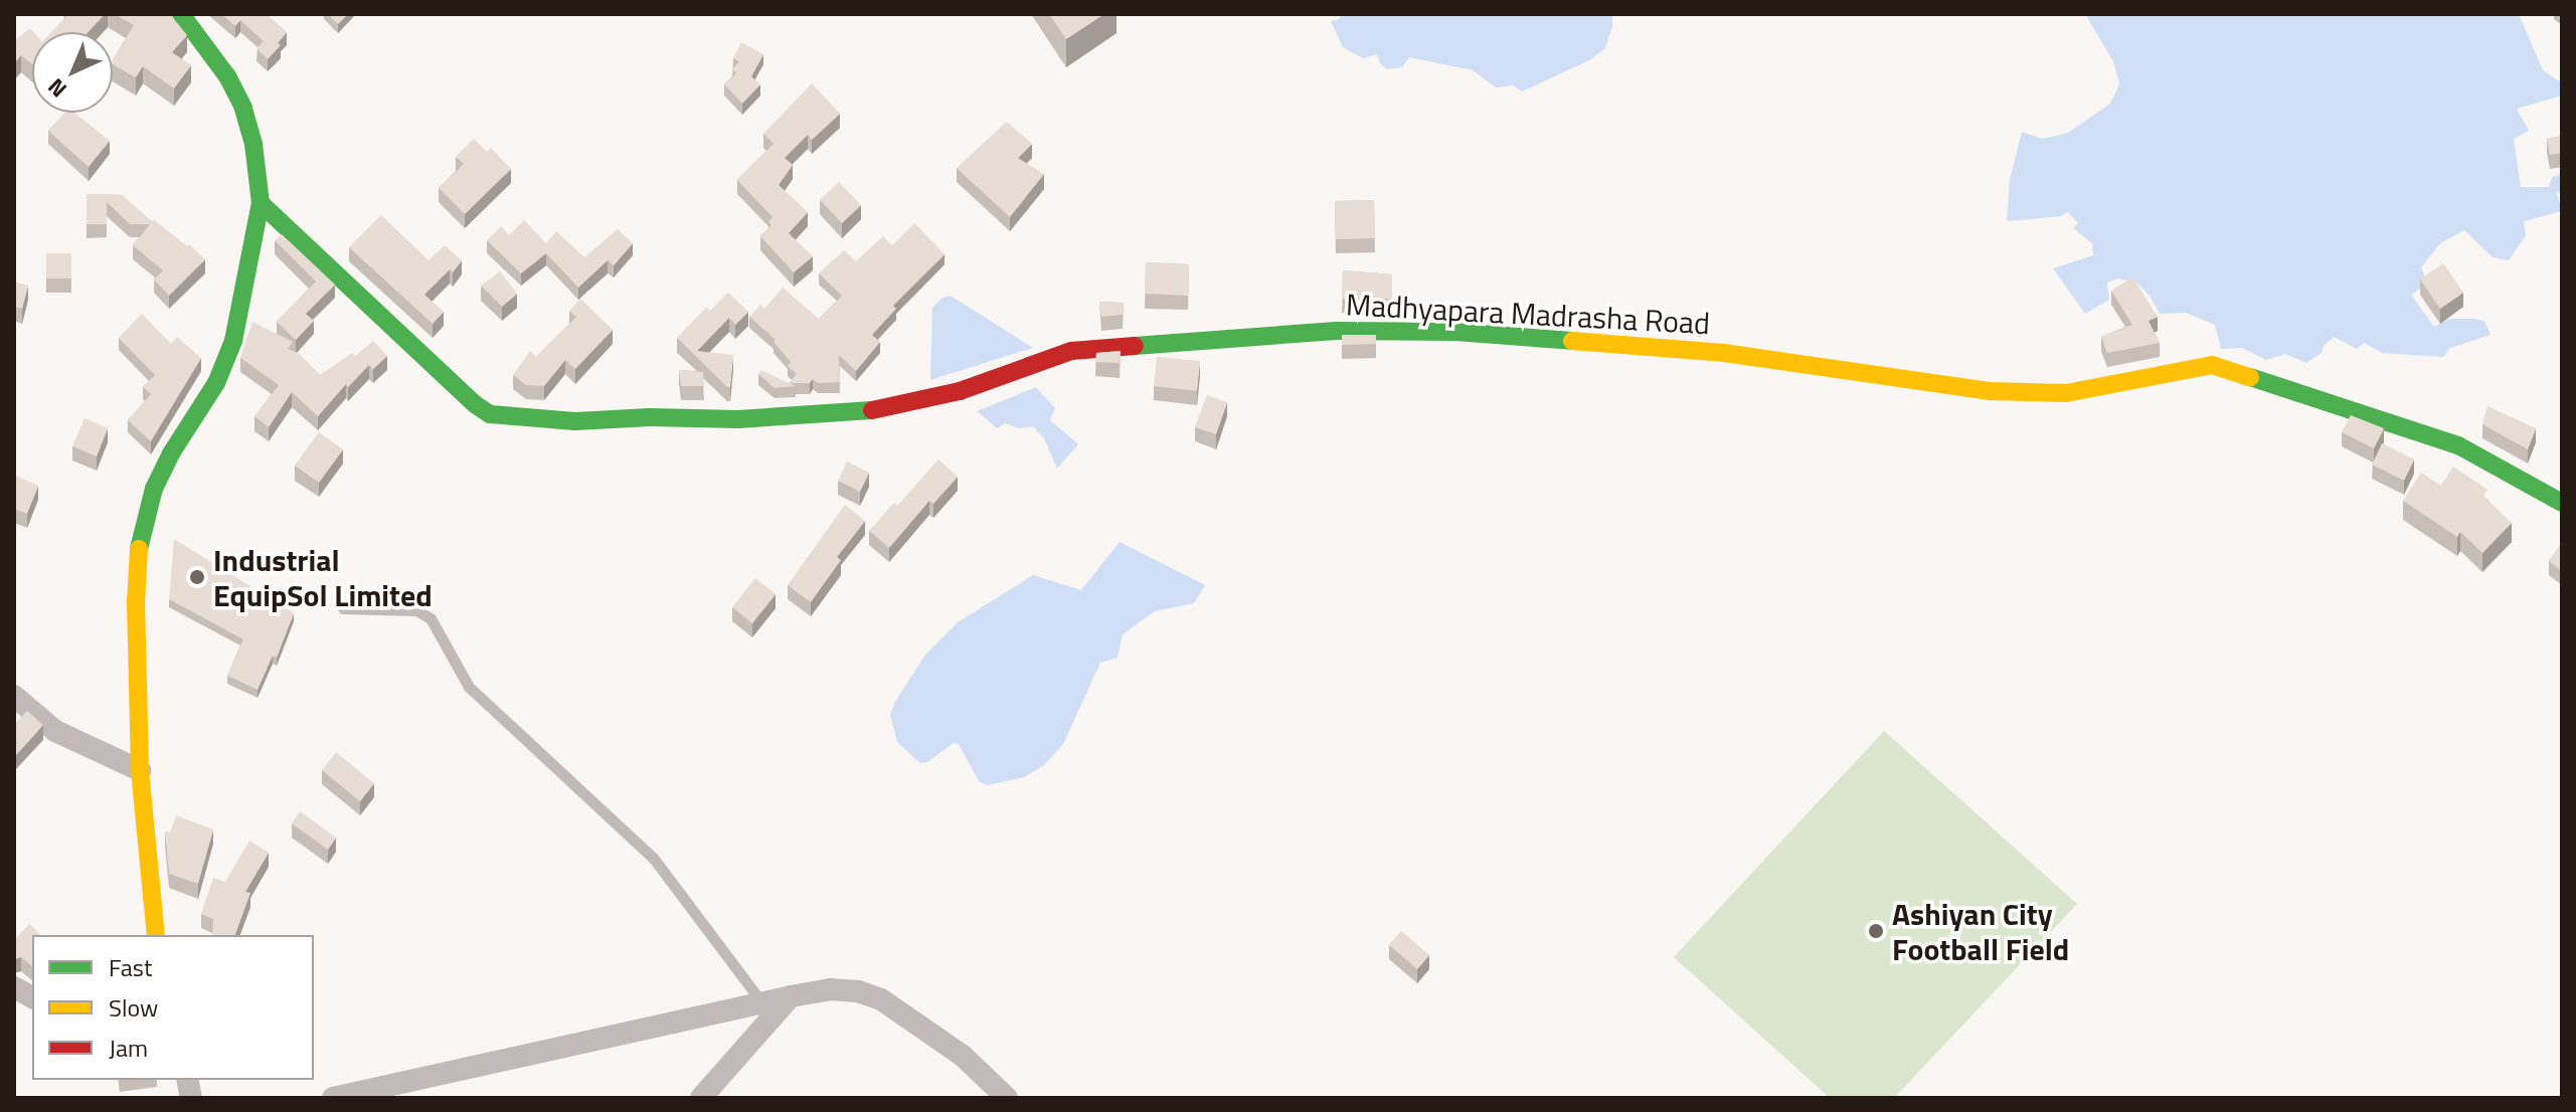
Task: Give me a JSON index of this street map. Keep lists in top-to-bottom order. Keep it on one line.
{"streets":{"street":["Madhyapara Madrasha Road"]},"places":["Industrial EquipSol Limited","Ashiyan City Football Field"],"legend":["Fast","Slow","Jam"],"north":"bottom left"}
